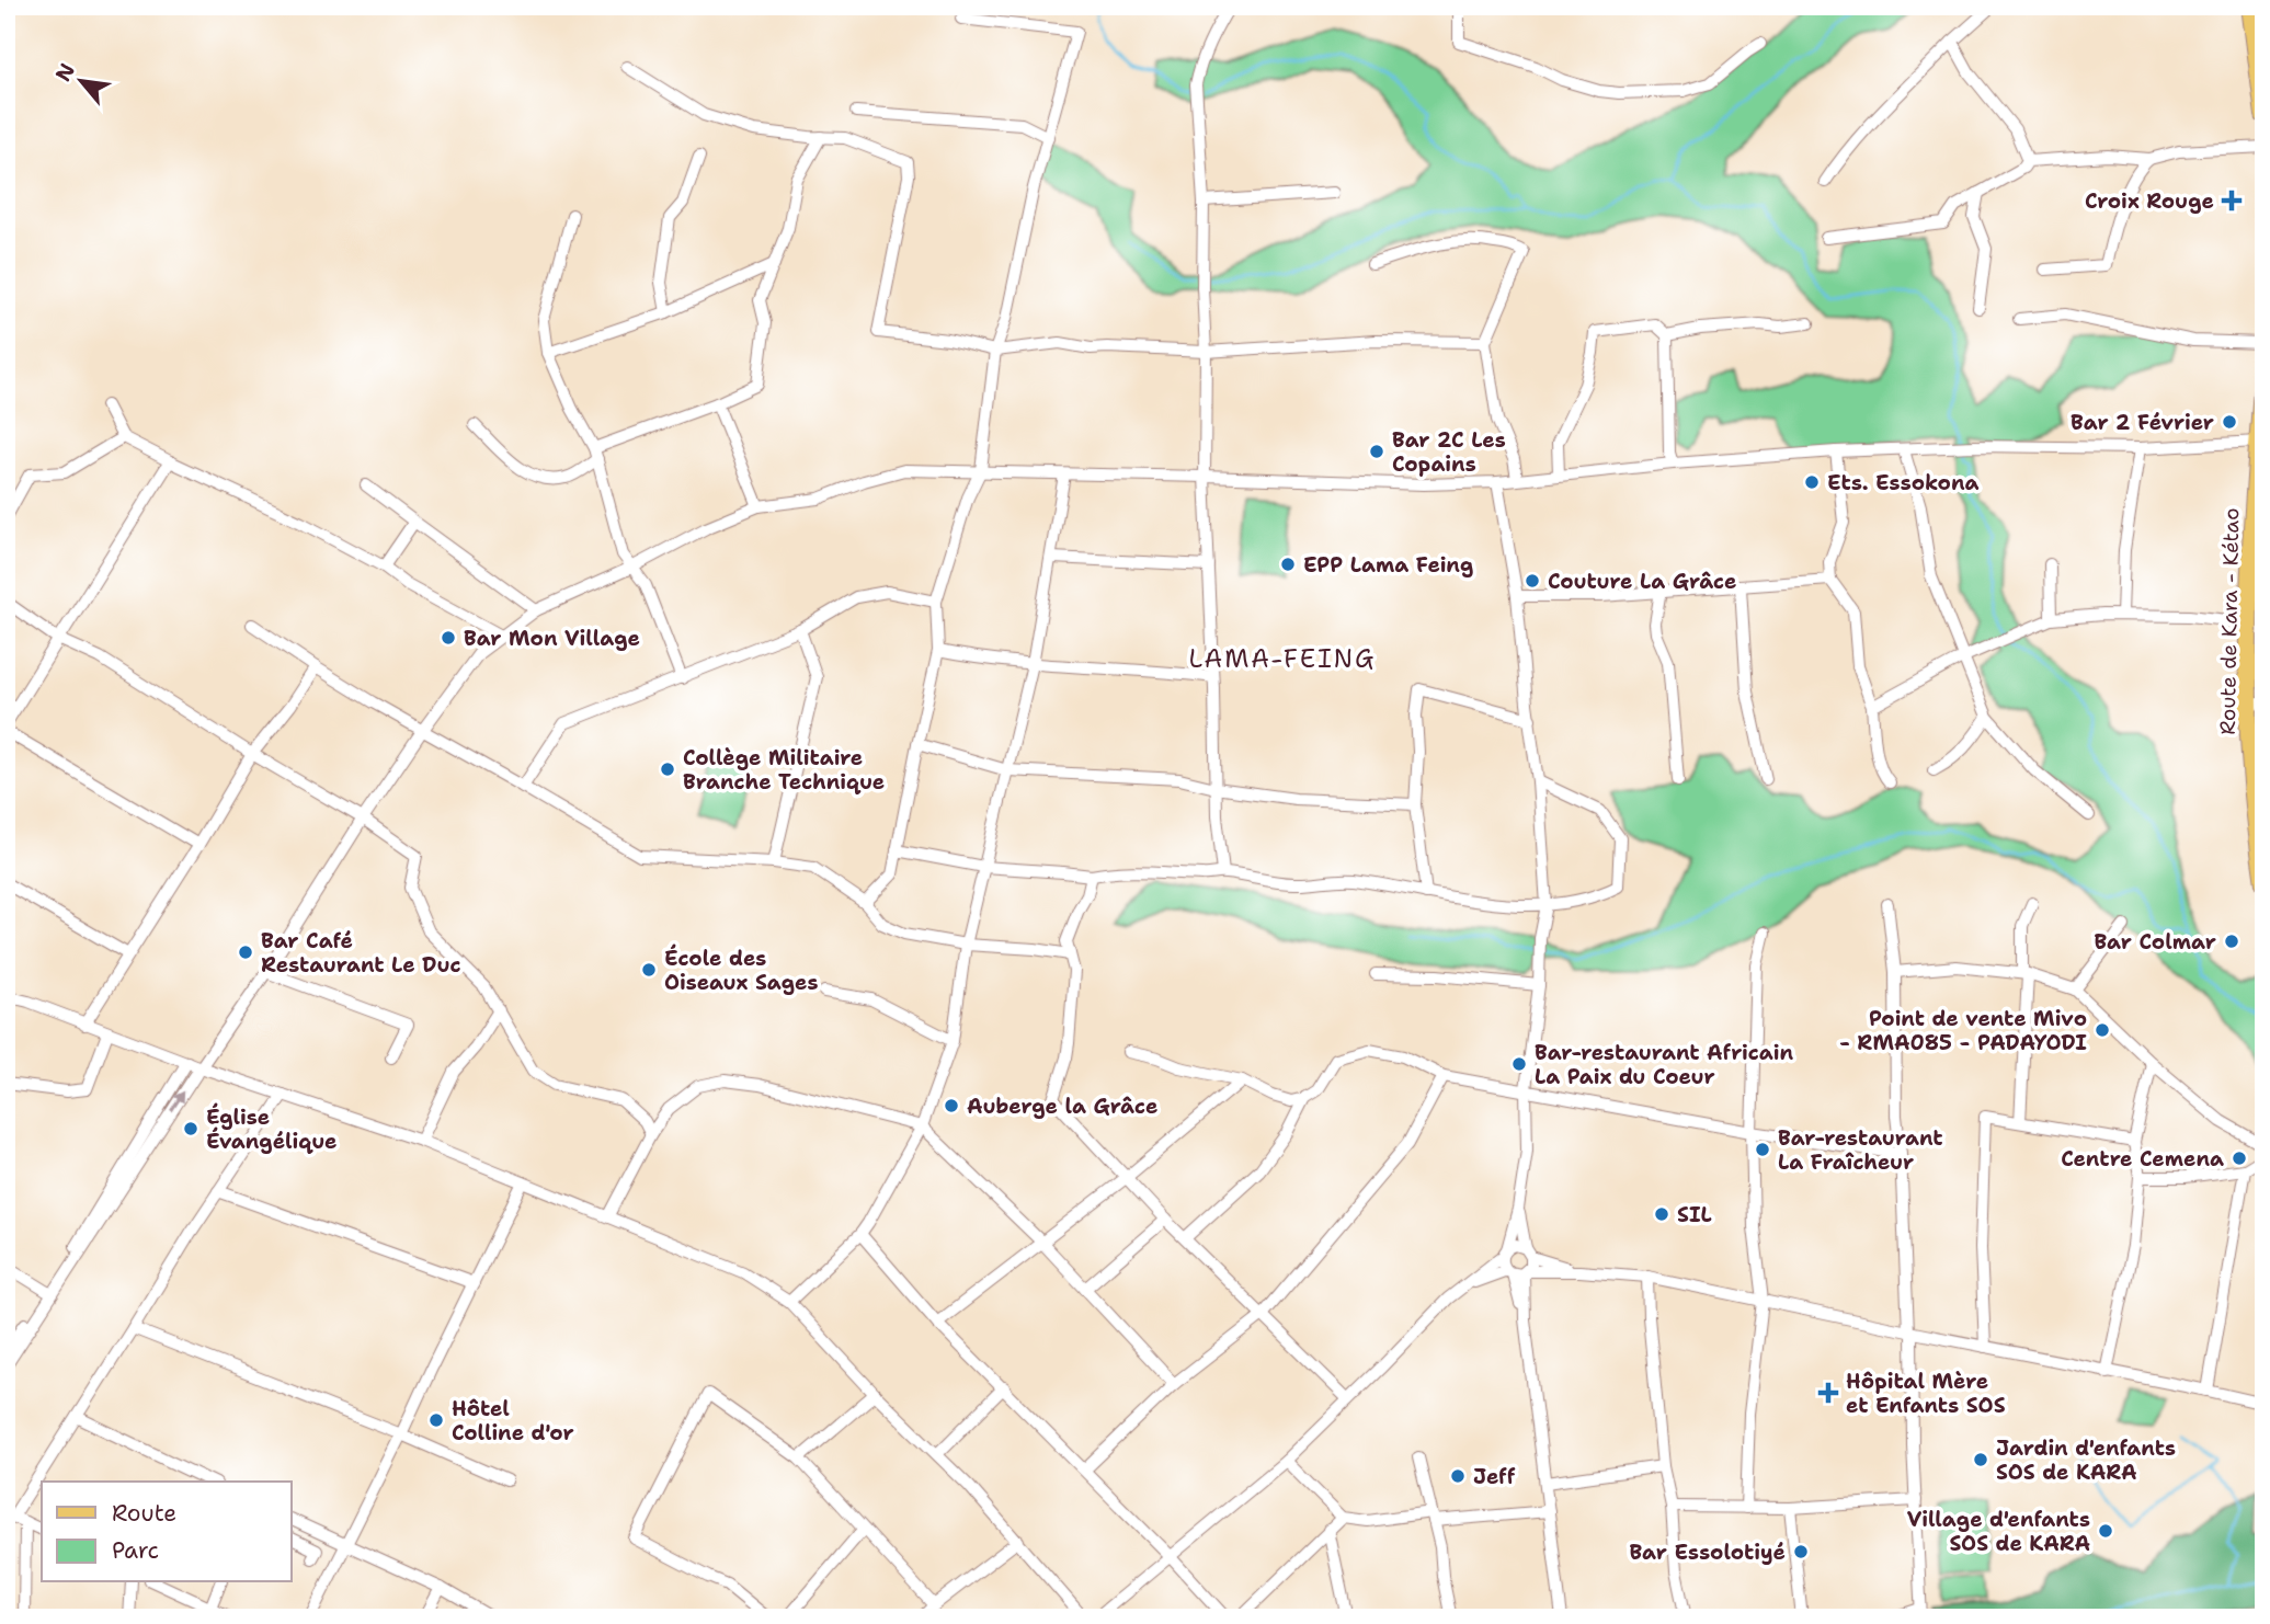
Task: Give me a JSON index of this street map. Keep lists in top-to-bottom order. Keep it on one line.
{"streets":{"main road":["Route de Kara - Kétao"]},"districts":["LAMA-FEING"],"places":{"health":["Croix Rouge","Hôpital Mère et Enfants SOS"],"other":["Bar 2 Février","Bar 2C Les Copains","Ets. Essokona","EPP Lama Feing","Couture La Grâce","Bar Mon Village","Collège Militaire Branche Technique","Bar Colmar","Bar Café Restaurant Le Duc","École des Oiseaux Sages","Point de vente Mivo - RMA085 - PADAYODI","Bar-restaurant Africain La Paix du Coeur","Auberge la Grâce","Église Évangélique","Bar-restaurant La Fraîcheur","Centre Cemena","SIL","Hôtel Colline d'or","Jardin d'enfants SOS de KARA","Jeff","Village d'enfants SOS de KARA","Bar Essolotiyé"]},"legend":["Route","Parc"],"north":"top left"}
